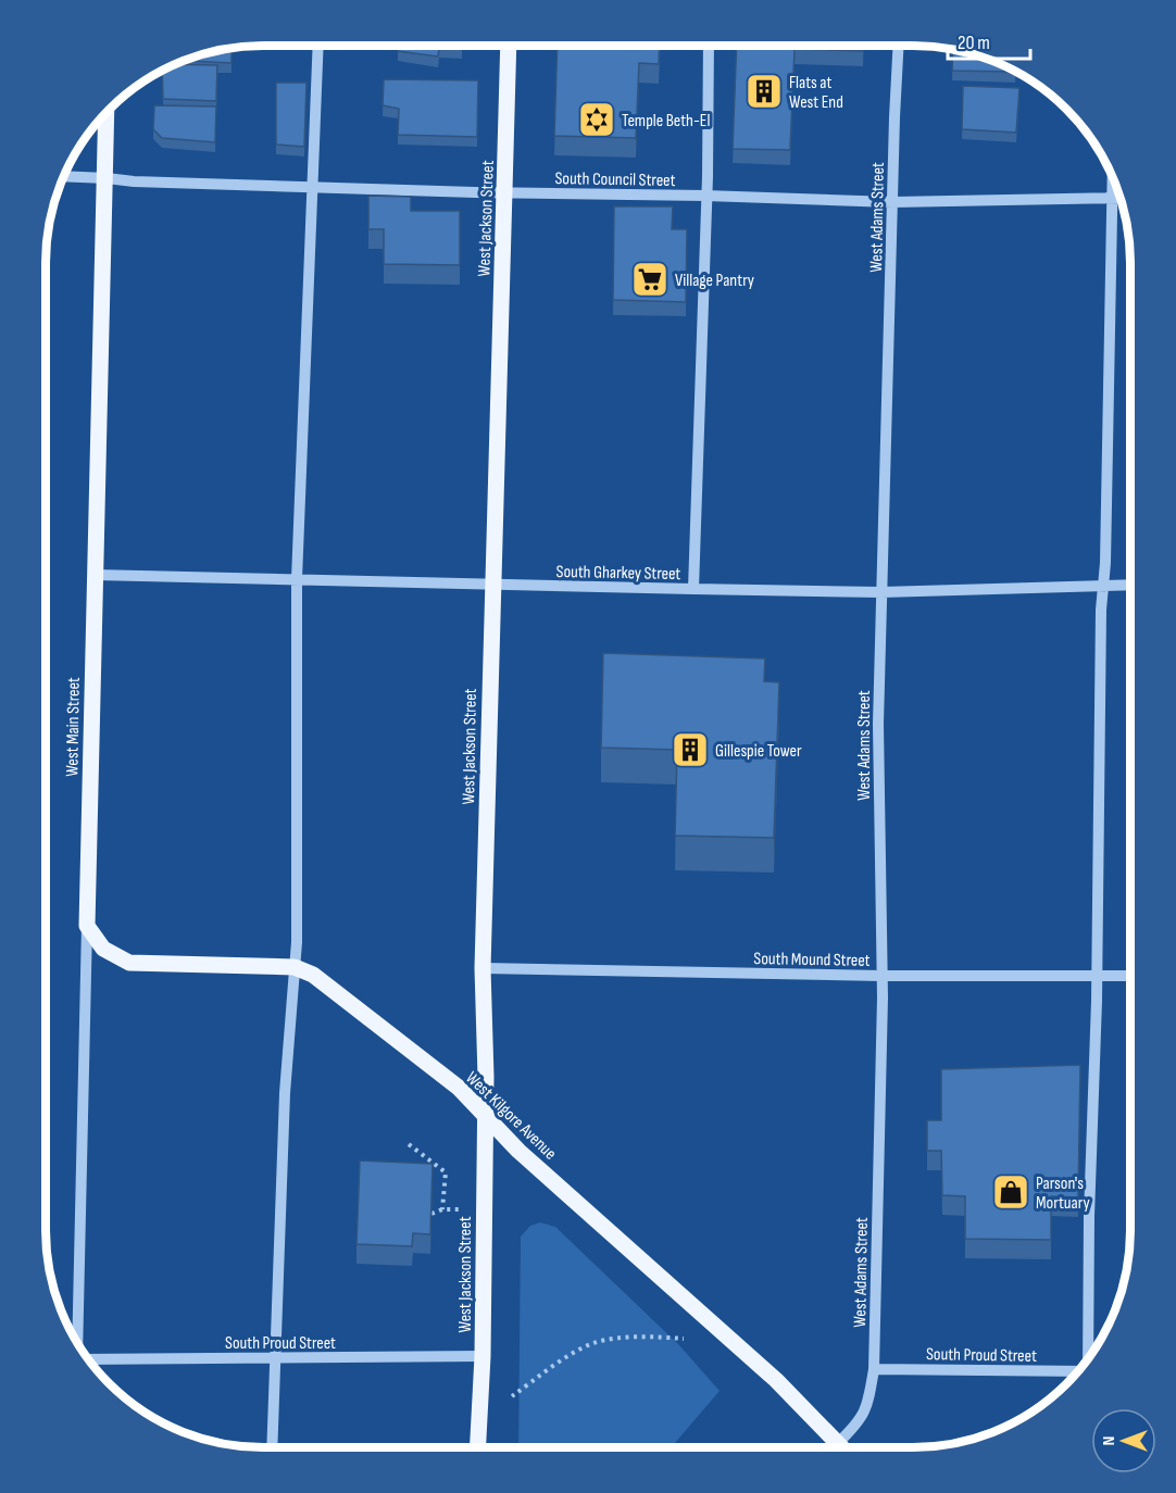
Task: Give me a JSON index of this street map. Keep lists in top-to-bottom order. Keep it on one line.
{"streets":{"main road":["West Jackson Street","West Main Street","West Kilgore Avenue"],"street":["South Council Street","West Adams Street","South Gharkey Street","South Mound Street","South Proud Street"]},"crossings":[["South Council Street","West Adams Street"],["South Council Street","West Jackson Street"],["South Council Street","West Main Street"],["West Adams Street","South Gharkey Street"],["West Adams Street","South Mound Street"],["West Adams Street","West Kilgore Avenue"],["West Adams Street","South Proud Street"],["West Jackson Street","South Gharkey Street"],["West Jackson Street","South Mound Street"],["West Jackson Street","West Kilgore Avenue"],["West Jackson Street","South Proud Street"],["South Gharkey Street","West Main Street"],["West Main Street","West Kilgore Avenue"]],"places":{"building":["Flats at West End","Gillespie Tower"],"synagogue":["Temple Beth-El"],"supermarket":["Village Pantry"],"shop":["Parson's Mortuary"]},"scale_bar":"20 m","north":"left"}
